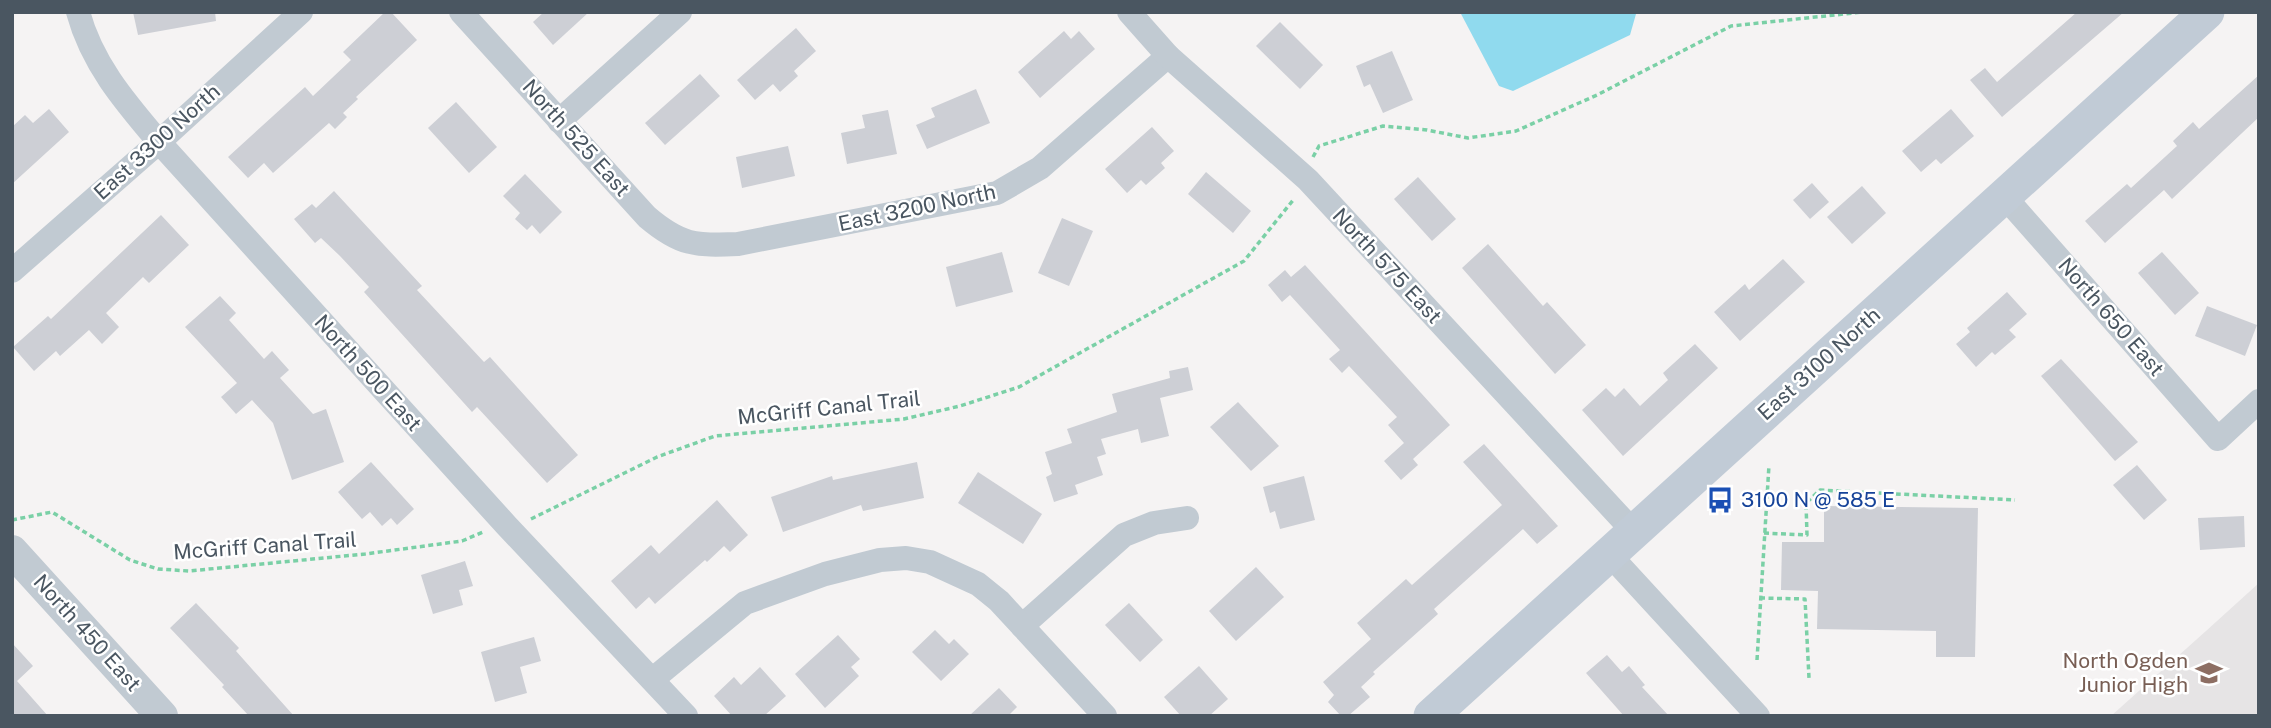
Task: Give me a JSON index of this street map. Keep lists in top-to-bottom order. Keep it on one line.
{"streets":{"main road":["East 3100 North"],"street":["North 525 East","East 3300 North","East 3200 North","North 575 East","North 650 East","North 500 East","North 450 East"],"path":["McGriff Canal Trail"]},"crossings":[["North 525 East","East 3200 North"],["East 3300 North","North 500 East"],["East 3200 North","North 575 East"],["North 575 East","East 3100 North"],["North 650 East","East 3100 North"]],"places":{"bus stop":["3100 N @ 585 E"],"school or university":["North Ogden Junior High"]}}
